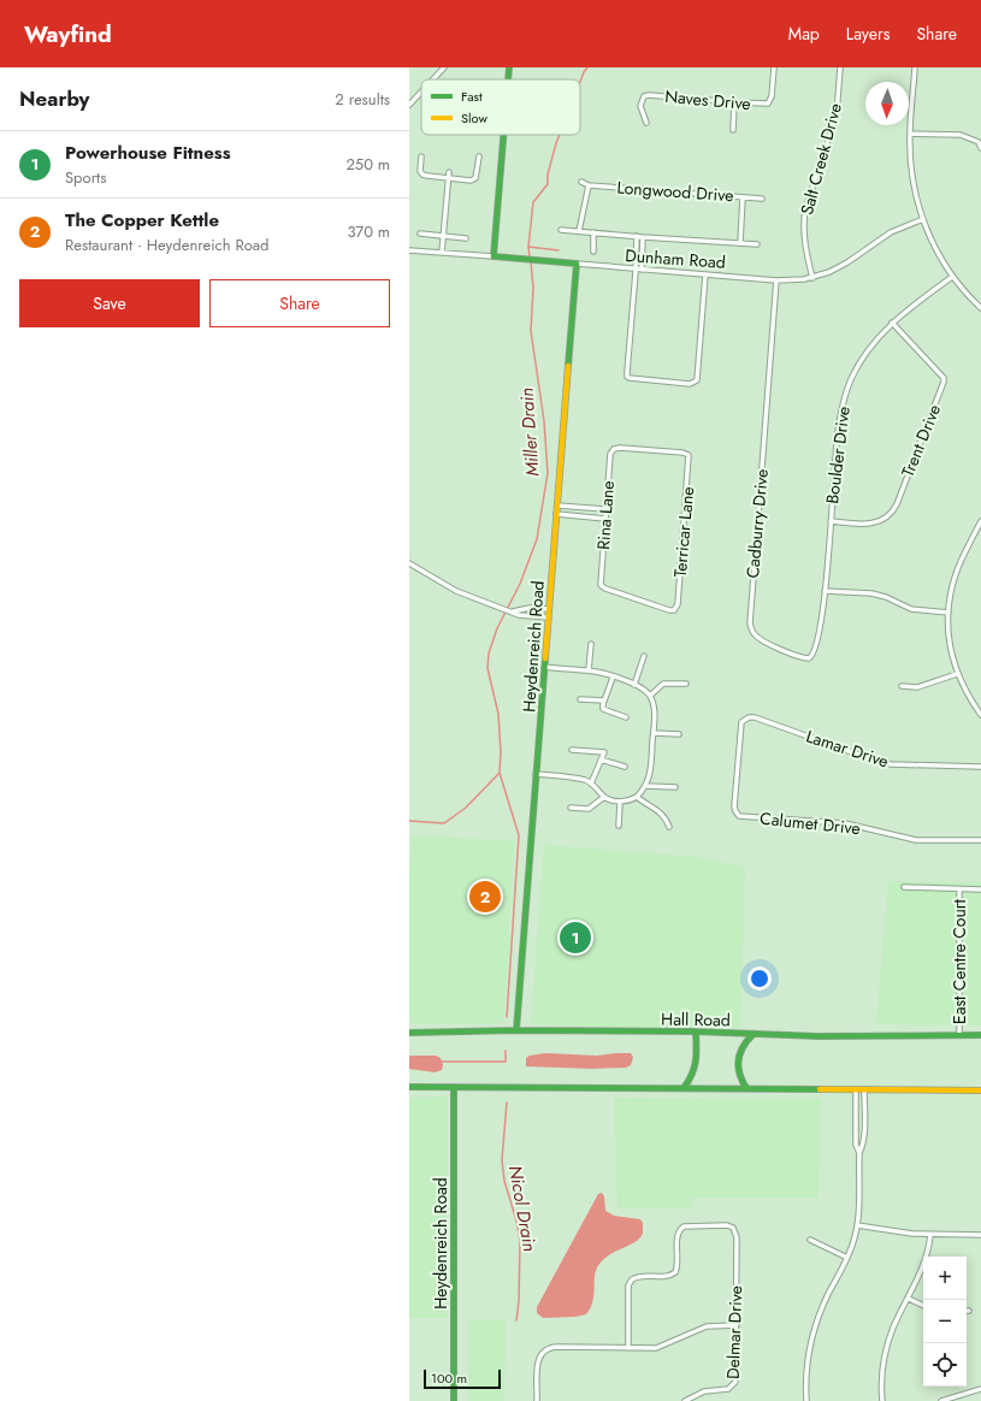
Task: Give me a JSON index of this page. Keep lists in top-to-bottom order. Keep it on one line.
{"streets":{"main road":["Dunham Road","Heydenreich Road","Hall Road"],"street":["Naves Drive","Salt Creek Drive","Longwood Drive","Trent Drive","Boulder Drive","Rina Lane","Cadburry Drive","Terricar Lane","Lamar Drive","Calumet Drive","East Centre Court","Delmar Drive"]},"crossings":[["Salt Creek Drive","Dunham Road"],["Dunham Road","Cadburry Drive"],["Dunham Road","Heydenreich Road"],["Trent Drive","Boulder Drive"],["Boulder Drive","Cadburry Drive"],["Rina Lane","Terricar Lane"],["Heydenreich Road","Hall Road"],["Lamar Drive","Calumet Drive"],["East Centre Court","Hall Road"]],"water":["Miller Drain","Nicol Drain"],"legend":["Fast","Slow"],"scale_bar":"100 m","north":"bottom","page":{"header":"Wayfind","nav":["Map","Layers","Share"],"heading":["Nearby","2 results"],"list":[{"mark":"1","name":"Powerhouse Fitness","note":"Sports","value":"250 m"},{"mark":"2","name":"The Copper Kettle","note":"Restaurant · Heydenreich Road","value":"370 m"}],"buttons":["Save","Share"],"pins":["2","1"],"map_buttons":["+","−"],"scale":"100 m"}}
